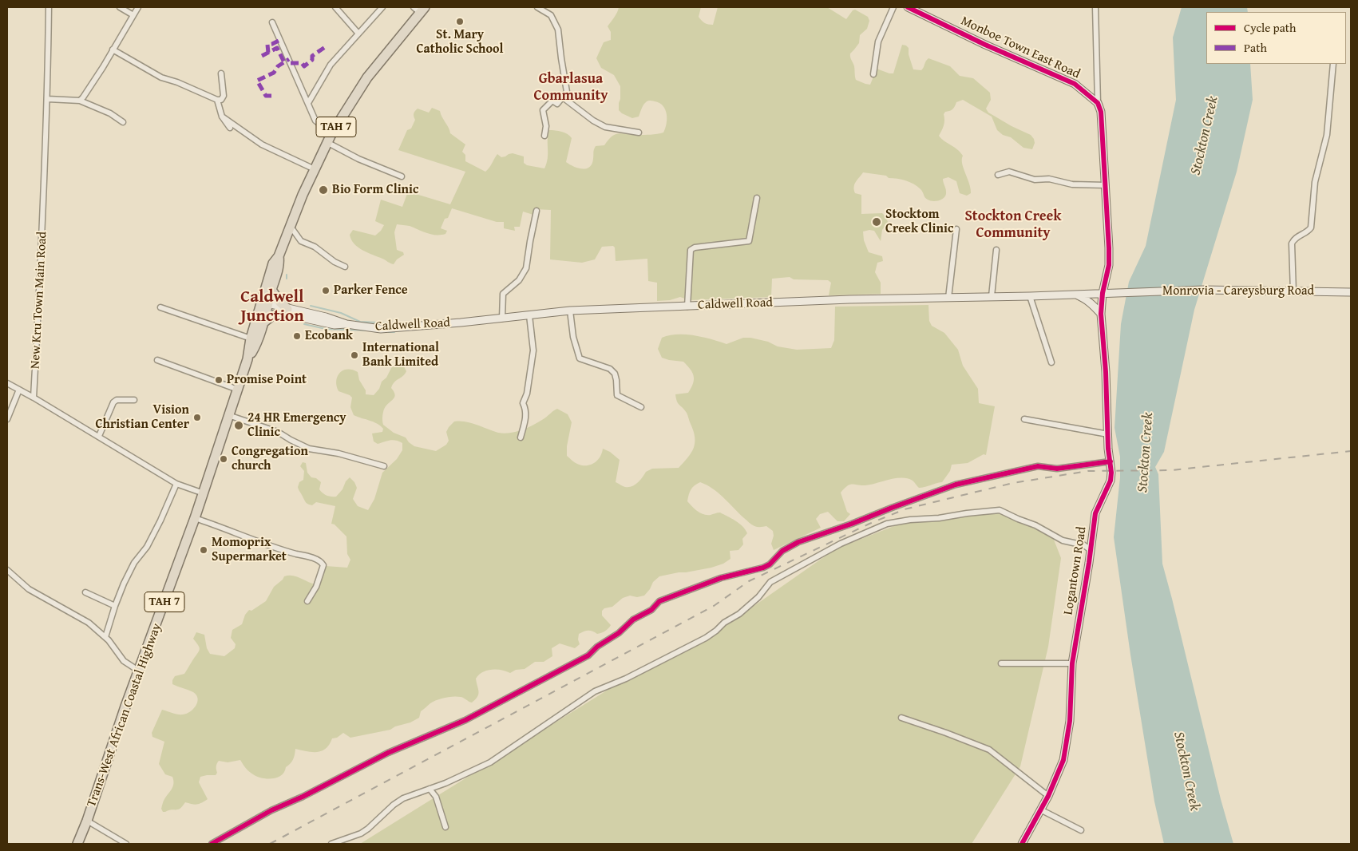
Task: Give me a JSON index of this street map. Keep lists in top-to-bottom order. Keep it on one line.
{"streets":{"highway":["TAH 7","Trans-West African Coastal Highway"],"main road":["Monboe Town East Road","Monrovia - Careysburg Road","Caldwell Road","Logantown Road"],"street":["New Kru Town Main Road"]},"crossings":[["Monrovia - Careysburg Road","Caldwell Road"],["Caldwell Road","Logantown Road"],["Caldwell Road","Trans-West African Coastal Highway"]],"districts":["Gbarlasua Community","Stockton Creek Community","Caldwell Junction"],"water":["Stockton Creek"],"places":["St. Mary Catholic School","Bio Form Clinic","Stocktom Creek Clinic","Parker Fence","Ecobank","International Bank Limited","Promise Point","Vision Christian Center","24 HR Emergency Clinic","Congregation church","Momoprix Supermarket"],"legend":["Cycle path","Path"]}
